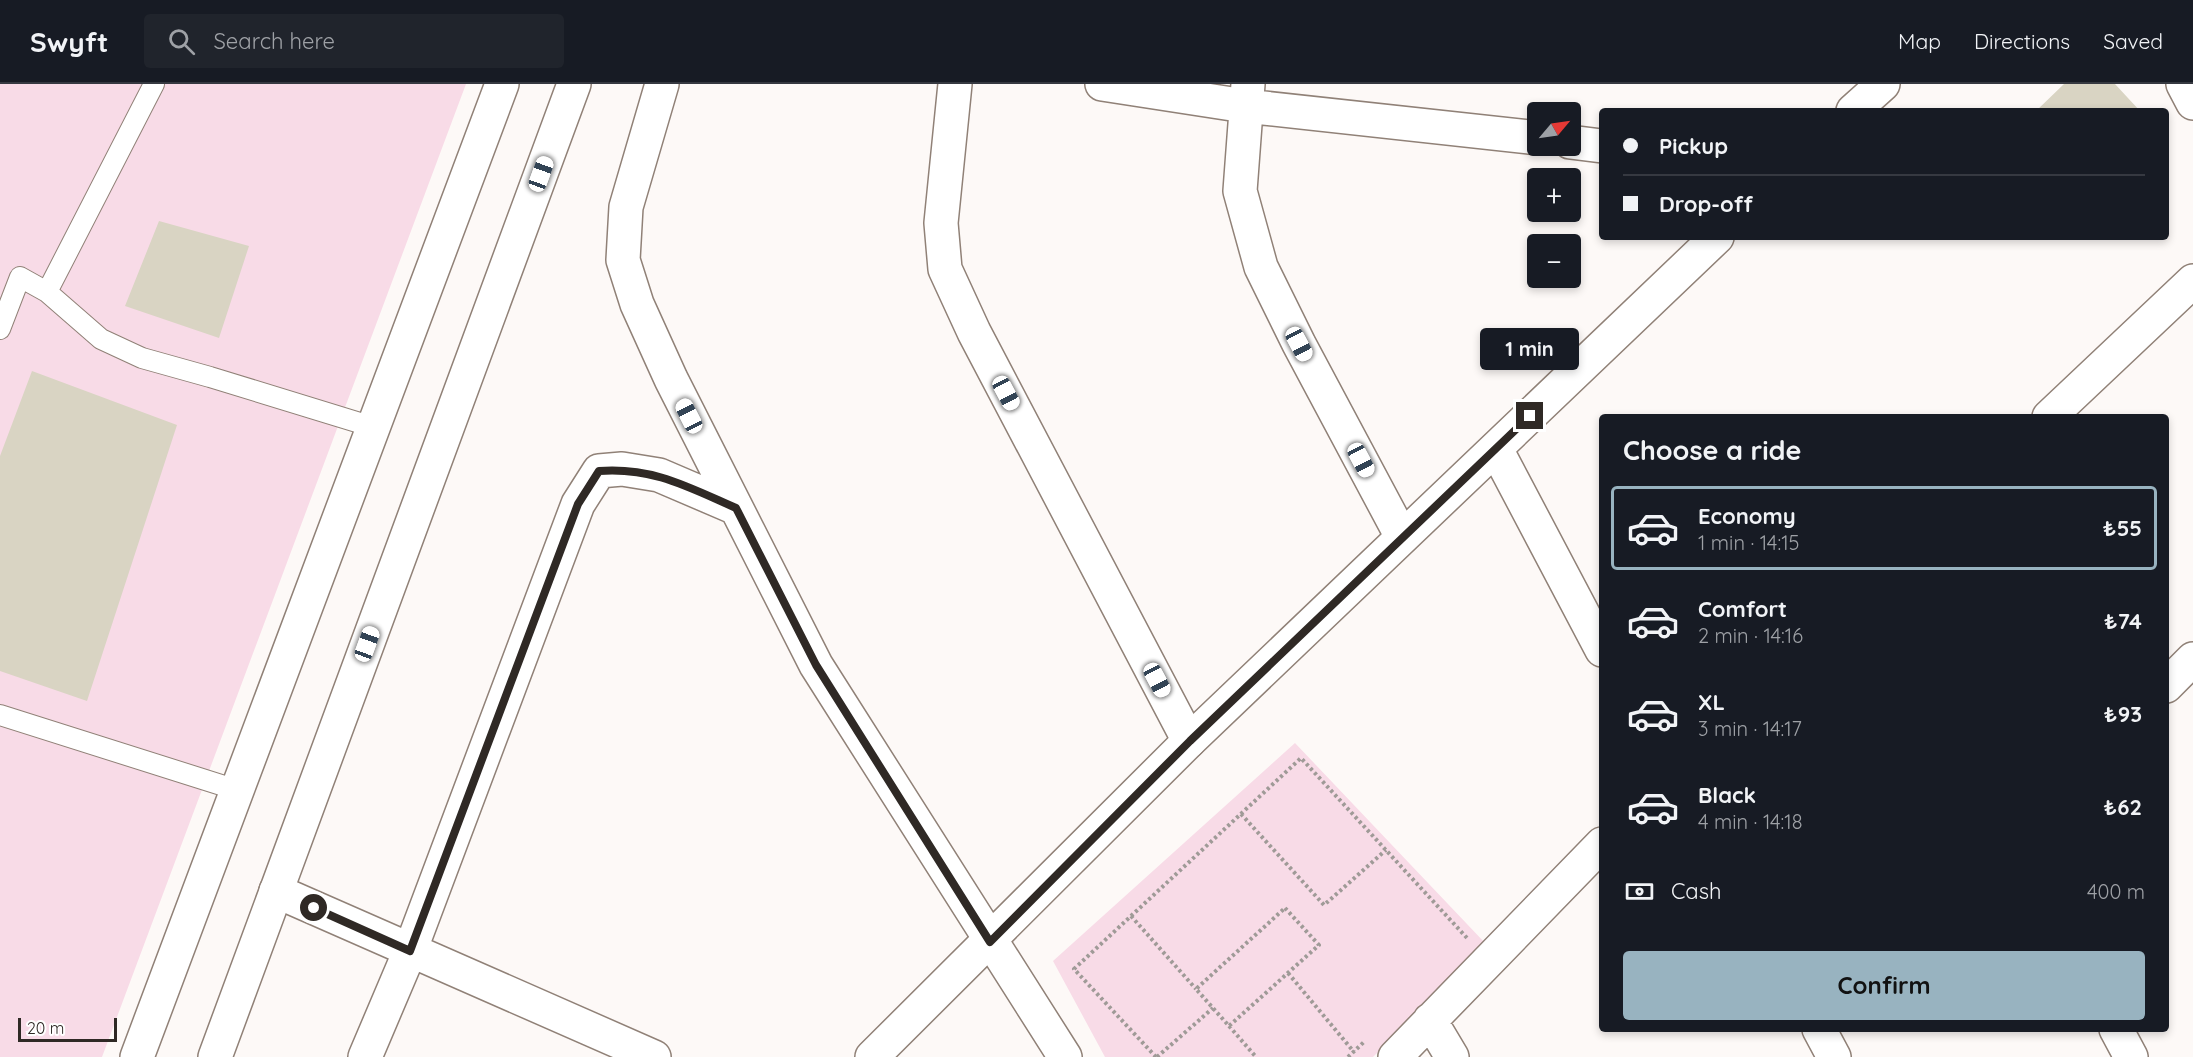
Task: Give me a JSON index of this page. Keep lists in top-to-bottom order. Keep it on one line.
{"scale_bar":"20 m","north":"top right","page":{"header":"Swyft","search":"Search here","nav":["Map","Directions","Saved"],"map_buttons":["+","−"],"banner":["Pickup","Drop-off"],"bubble":"1 min","heading":"Choose a ride","list":[{"name":"Economy","note":"1 min · 14:15","value":"₺55"},{"name":"Comfort","note":"2 min · 14:16","value":"₺74"},{"name":"XL","note":"3 min · 14:17","value":"₺93"},{"name":"Black","note":"4 min · 14:18","value":"₺62"}],"pay":["Cash","400 m"],"buttons":"Confirm","scale":"20 m"}}
